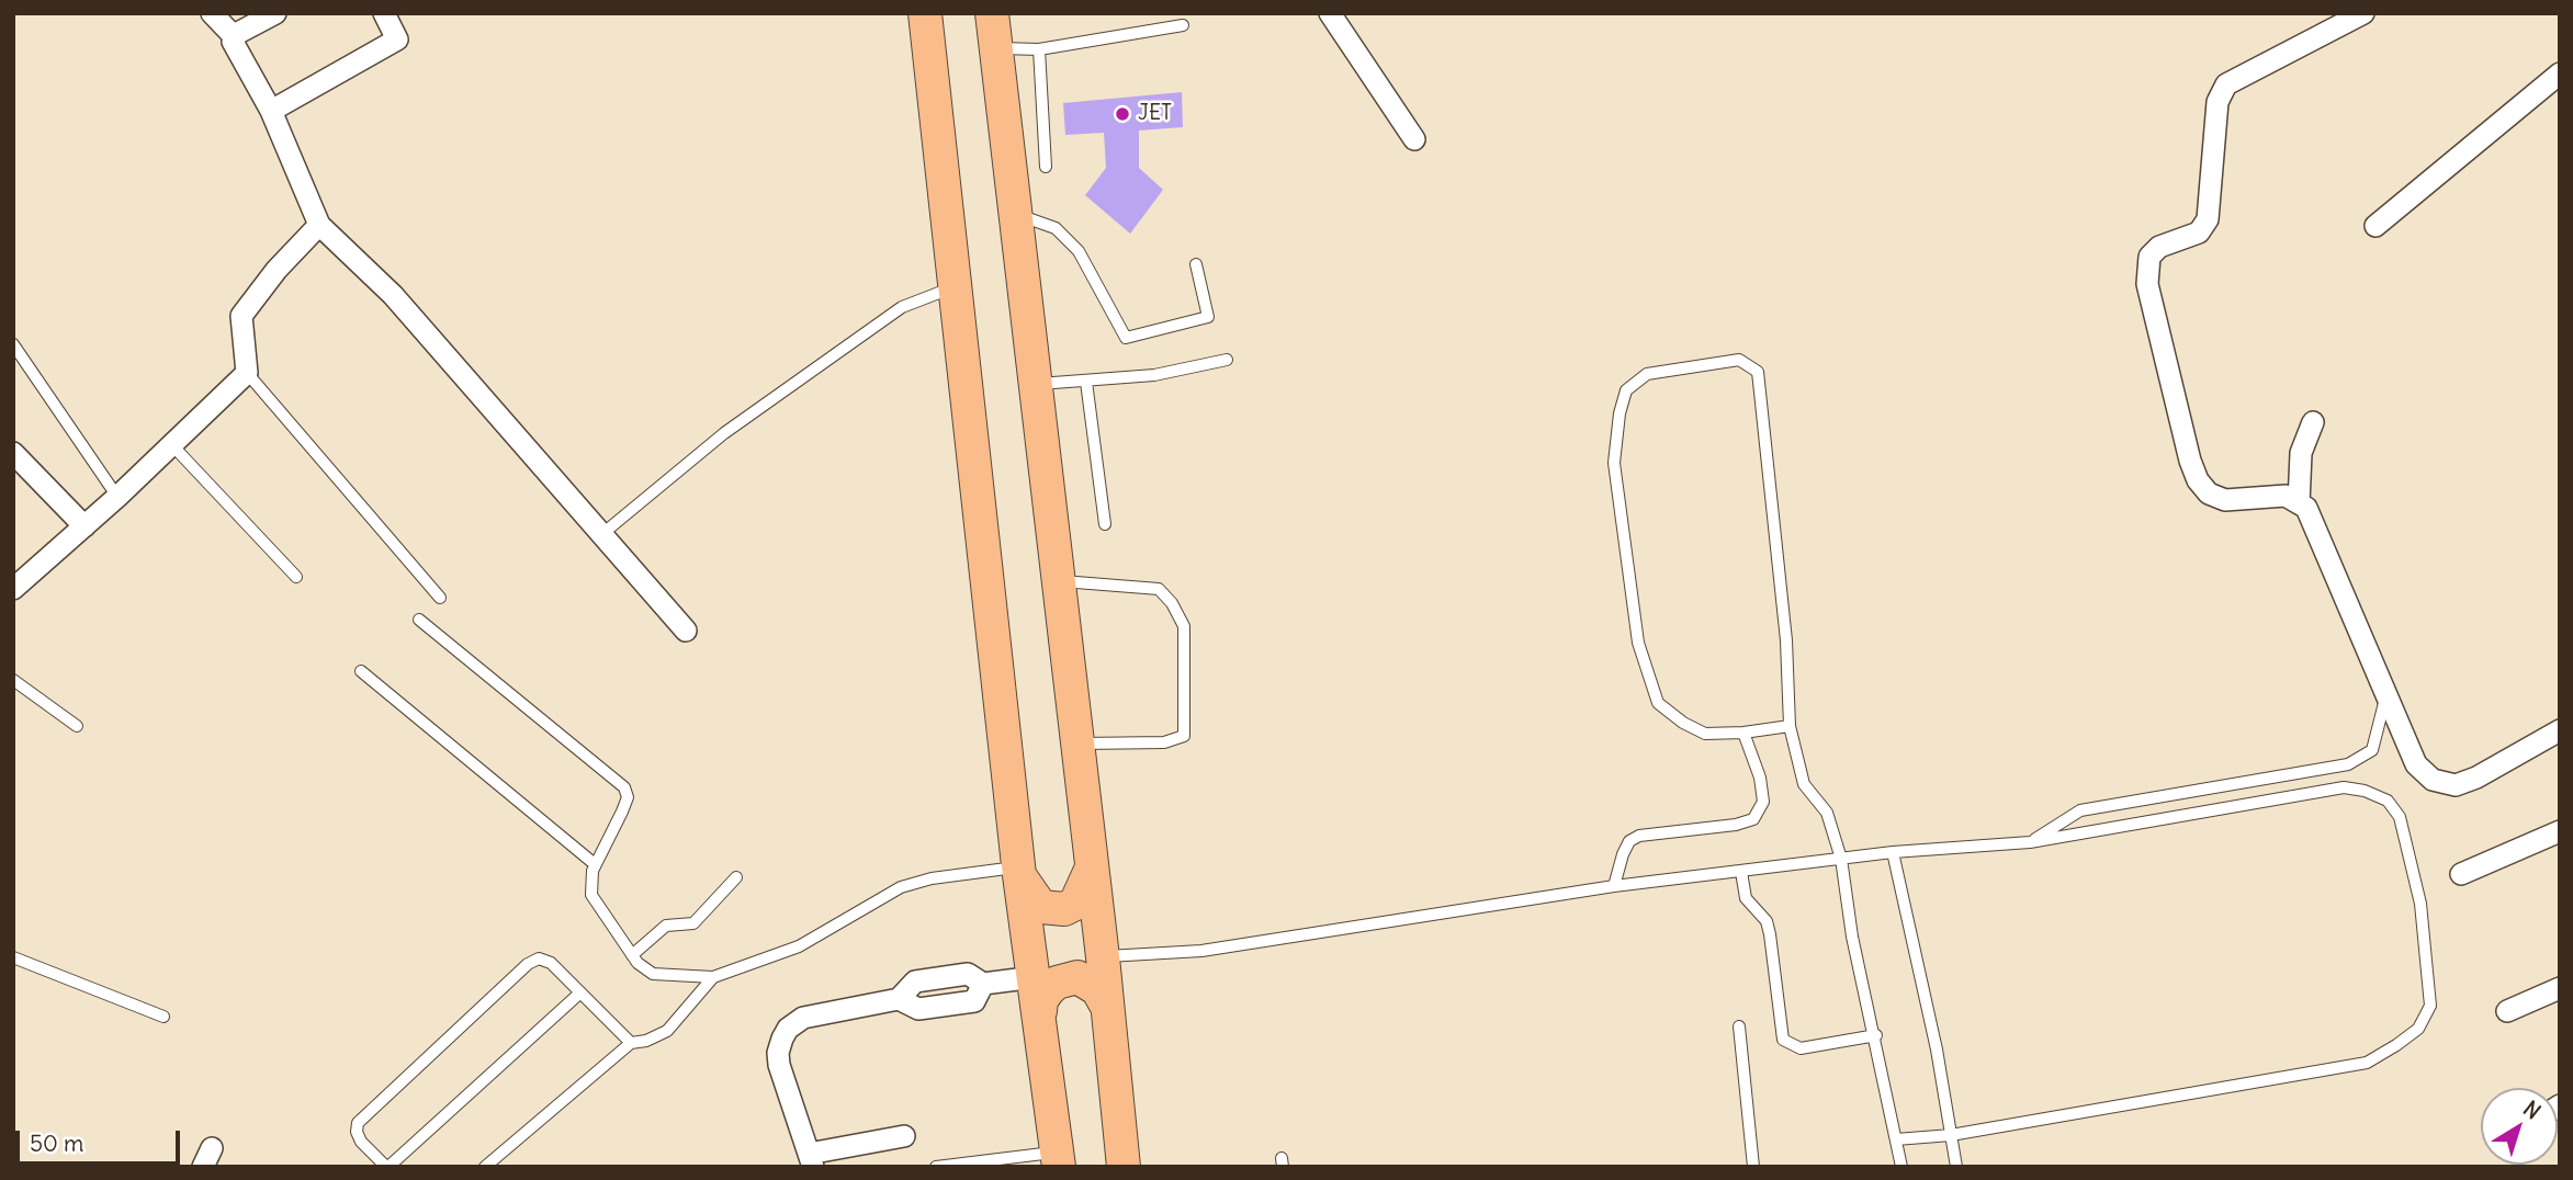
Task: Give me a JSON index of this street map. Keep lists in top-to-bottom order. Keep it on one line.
{"places":["JET"],"scale_bar":"50 m","north":"top right"}
